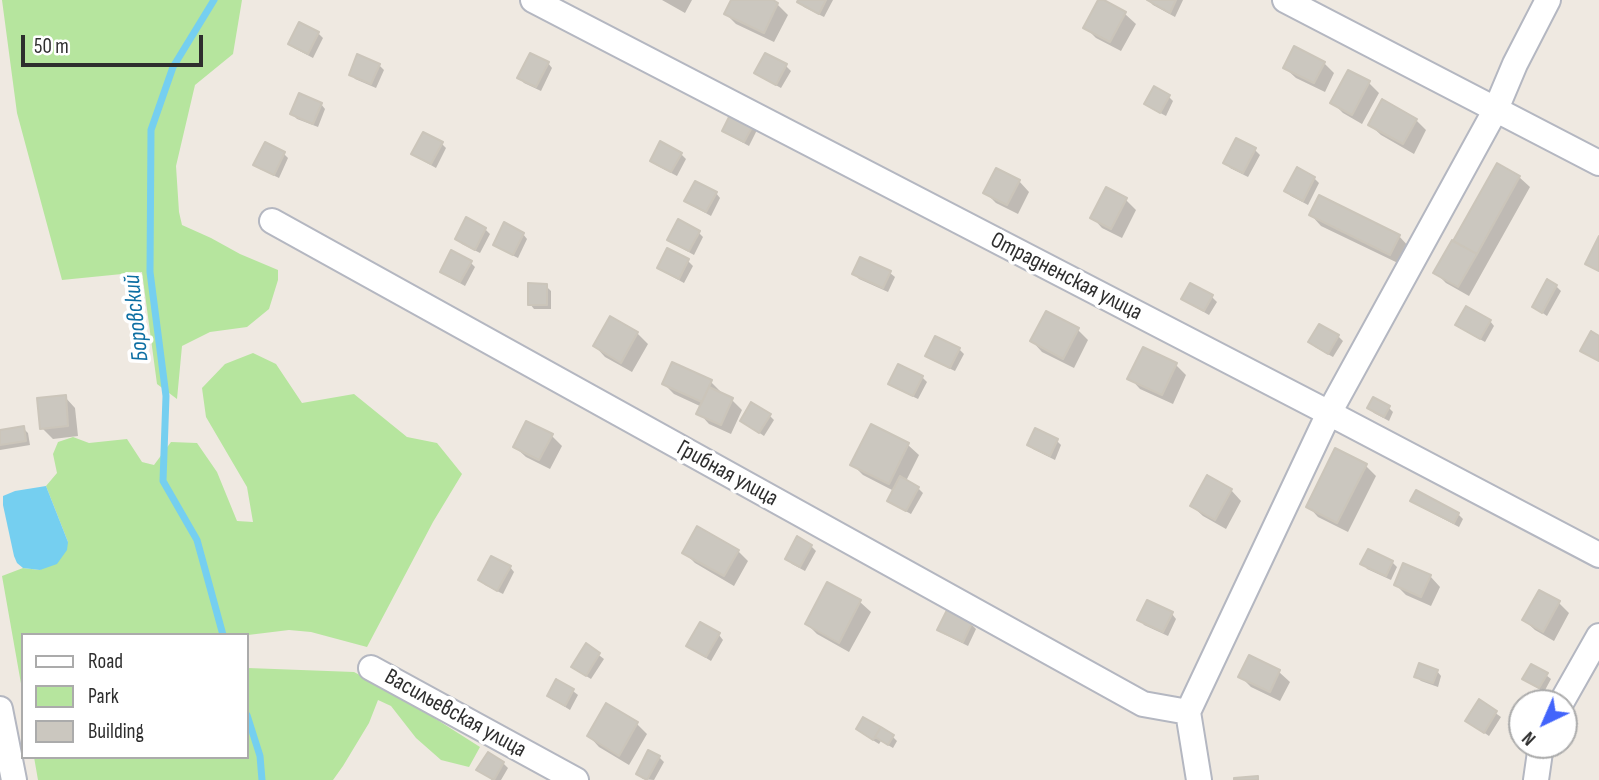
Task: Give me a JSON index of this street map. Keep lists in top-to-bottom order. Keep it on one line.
{"streets":{"street":["Отрадненская улица","Грибная улица","Васильевская улица"]},"water":["Боровский"],"legend":["Road","Park","Building"],"scale_bar":"50 m","north":"bottom left"}
